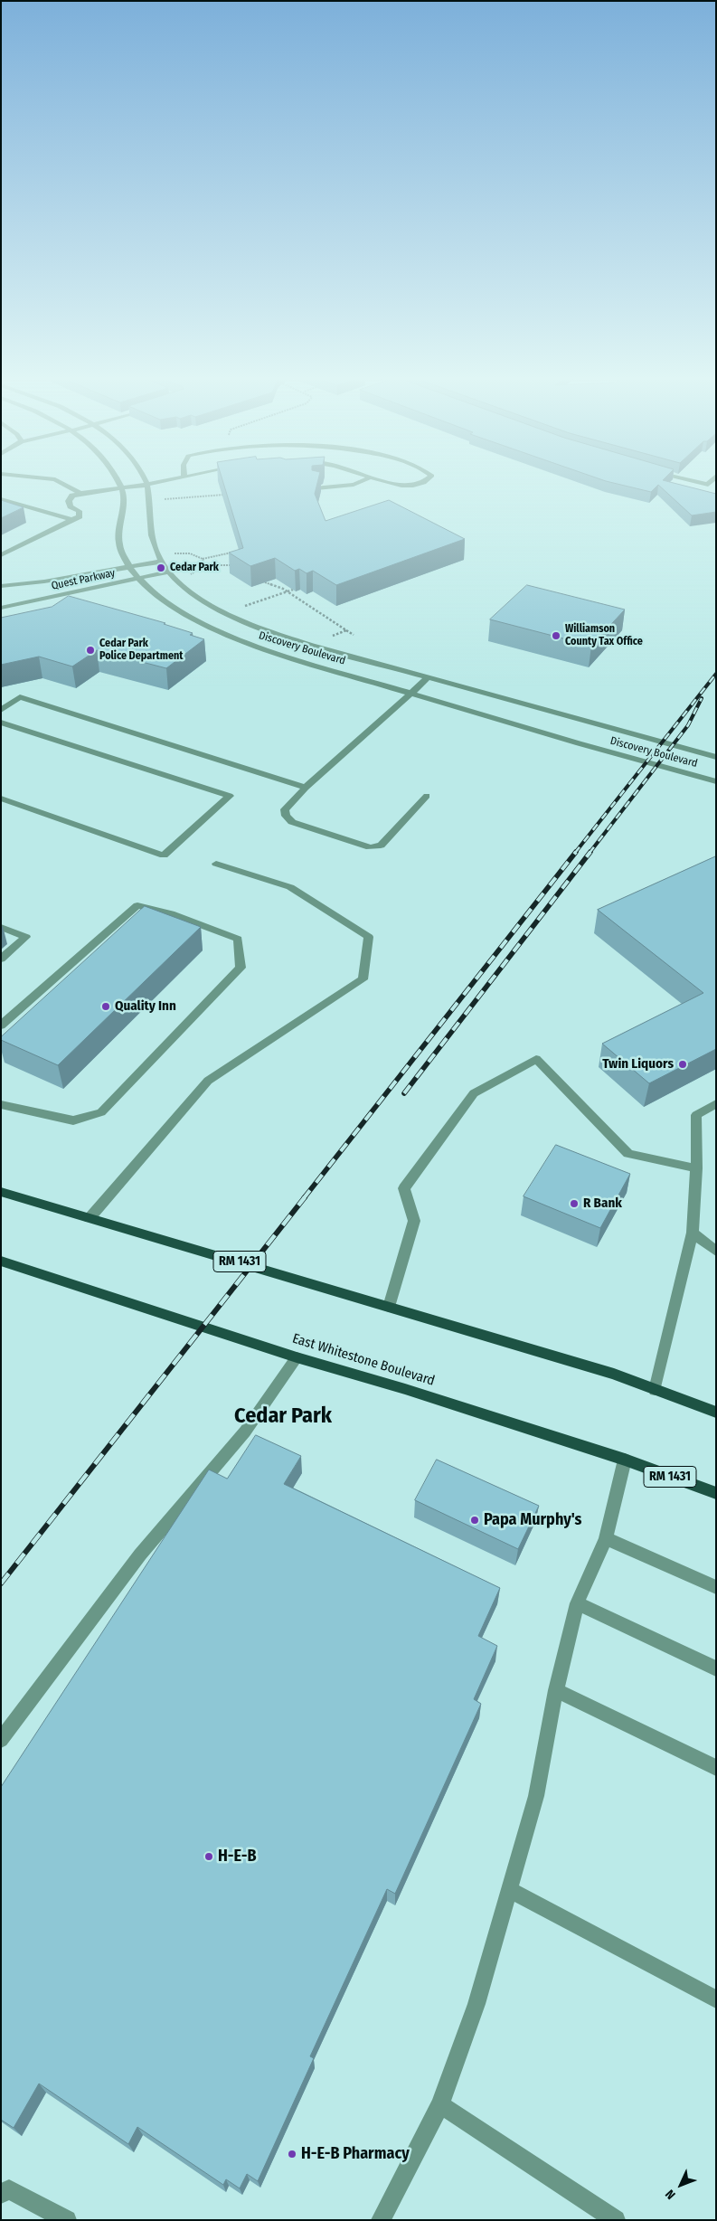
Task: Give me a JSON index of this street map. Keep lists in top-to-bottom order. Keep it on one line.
{"streets":{"main road":["RM 1431","East Whitestone Boulevard"],"street":["Quest Parkway","Discovery Boulevard"]},"crossings":[["Quest Parkway","Discovery Boulevard"]],"districts":["Cedar Park"],"places":["Cedar Park","Williamson County Tax Office","Cedar Park Police Department","Quality Inn","Twin Liquors","R Bank","Papa Murphy's","H-E-B","H-E-B Pharmacy"],"north":"bottom left"}
